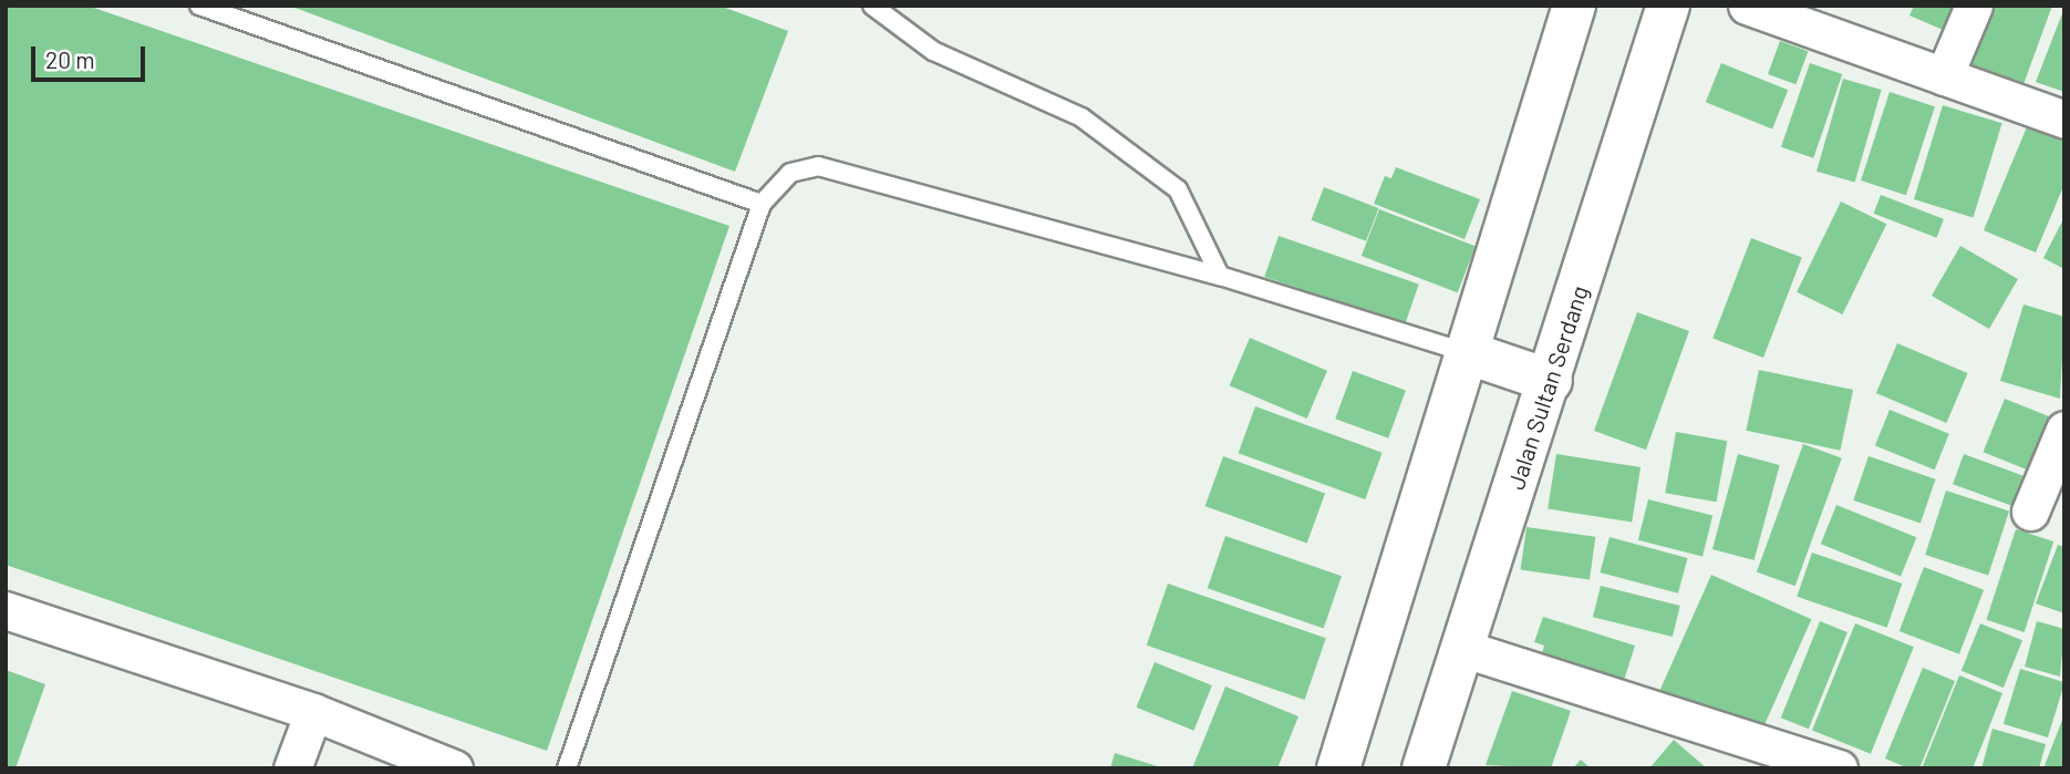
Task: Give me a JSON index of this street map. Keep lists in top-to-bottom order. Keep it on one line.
{"streets":{"highway":["Jalan Sultan Serdang"]},"scale_bar":"20 m"}
